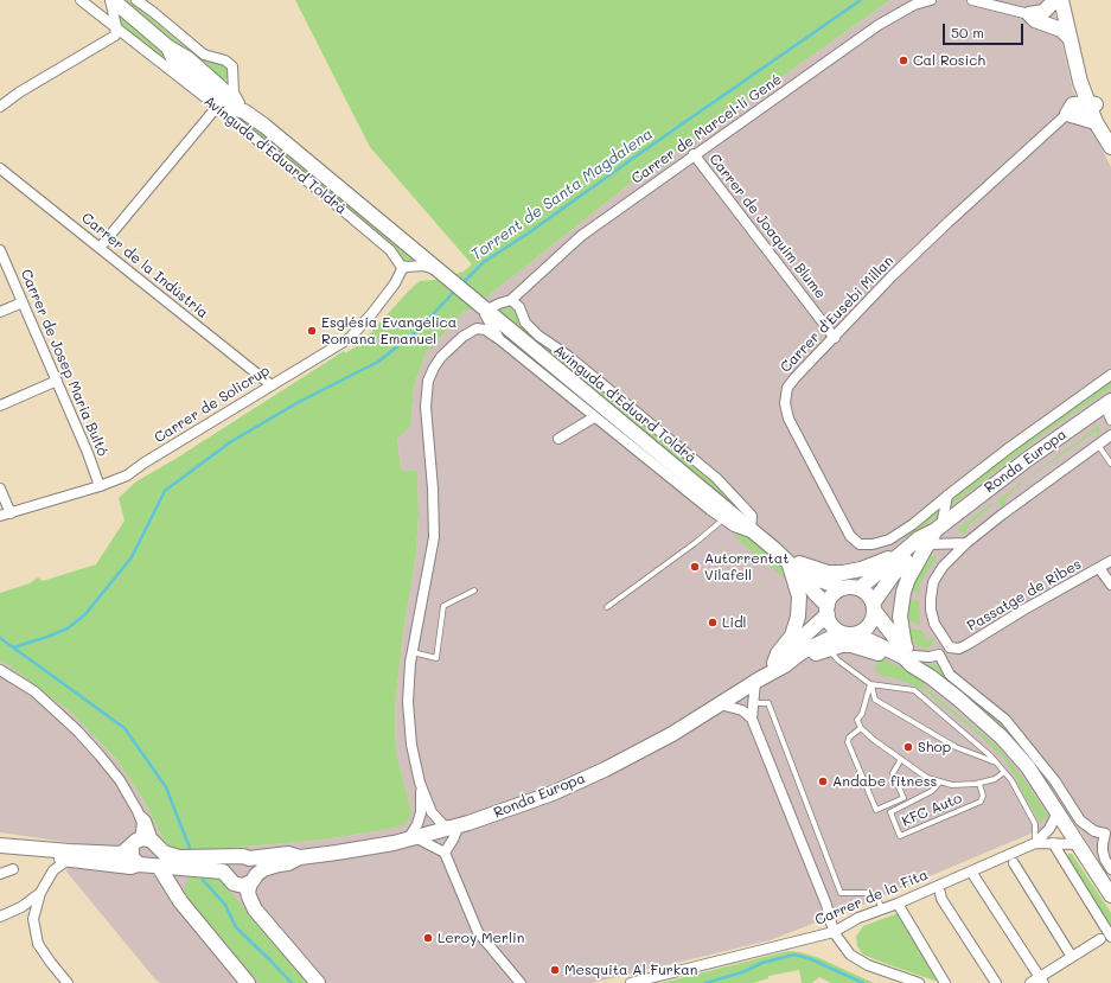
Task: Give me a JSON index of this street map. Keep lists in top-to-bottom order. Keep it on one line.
{"streets":{"street":["Carrer de Marcel·lí Gené","Avinguda d'Eduard Toldrà","Carrer de Joaquim Blume","Carrer de la Indústria","Carrer d'Eusebi Millan","Carrer de Josep Maria Bultó","Carrer de Solicrup","Ronda Europa","Passatge de Ribes","Carrer de la Fita"],"lane":["KFC Auto"]},"crossings":[["Carrer de Marcel·lí Gené","Avinguda d'Eduard Toldrà"],["Carrer de Marcel·lí Gené","Carrer de Joaquim Blume"],["Avinguda d'Eduard Toldrà","Carrer de Solicrup"],["Avinguda d'Eduard Toldrà","Ronda Europa"],["Carrer de Joaquim Blume","Carrer d'Eusebi Millan"],["Carrer de la Indústria","Carrer de Solicrup"],["Carrer d'Eusebi Millan","Ronda Europa"],["Carrer de Josep Maria Bultó","Carrer de Solicrup"],["Ronda Europa","Passatge de Ribes"]],"water":["Torrent de Santa Magdalena"],"places":["Cal Rosich","Església Evangèlica Romana Emanuel","Autorrentat Vilafell","Lidl","Shop","Andabe fitness","Leroy Merlin","Mesquita Al Furkan"],"scale_bar":"50 m"}
